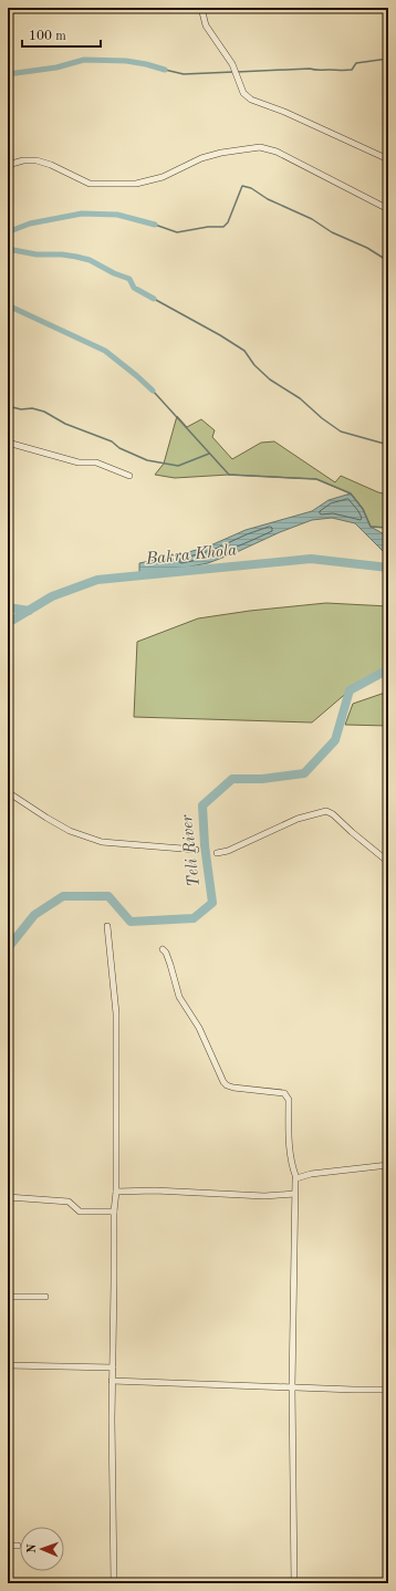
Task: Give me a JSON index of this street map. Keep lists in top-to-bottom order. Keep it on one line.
{"water":["Bakra Khola","Teli River"],"scale_bar":"100 m","north":"left"}
